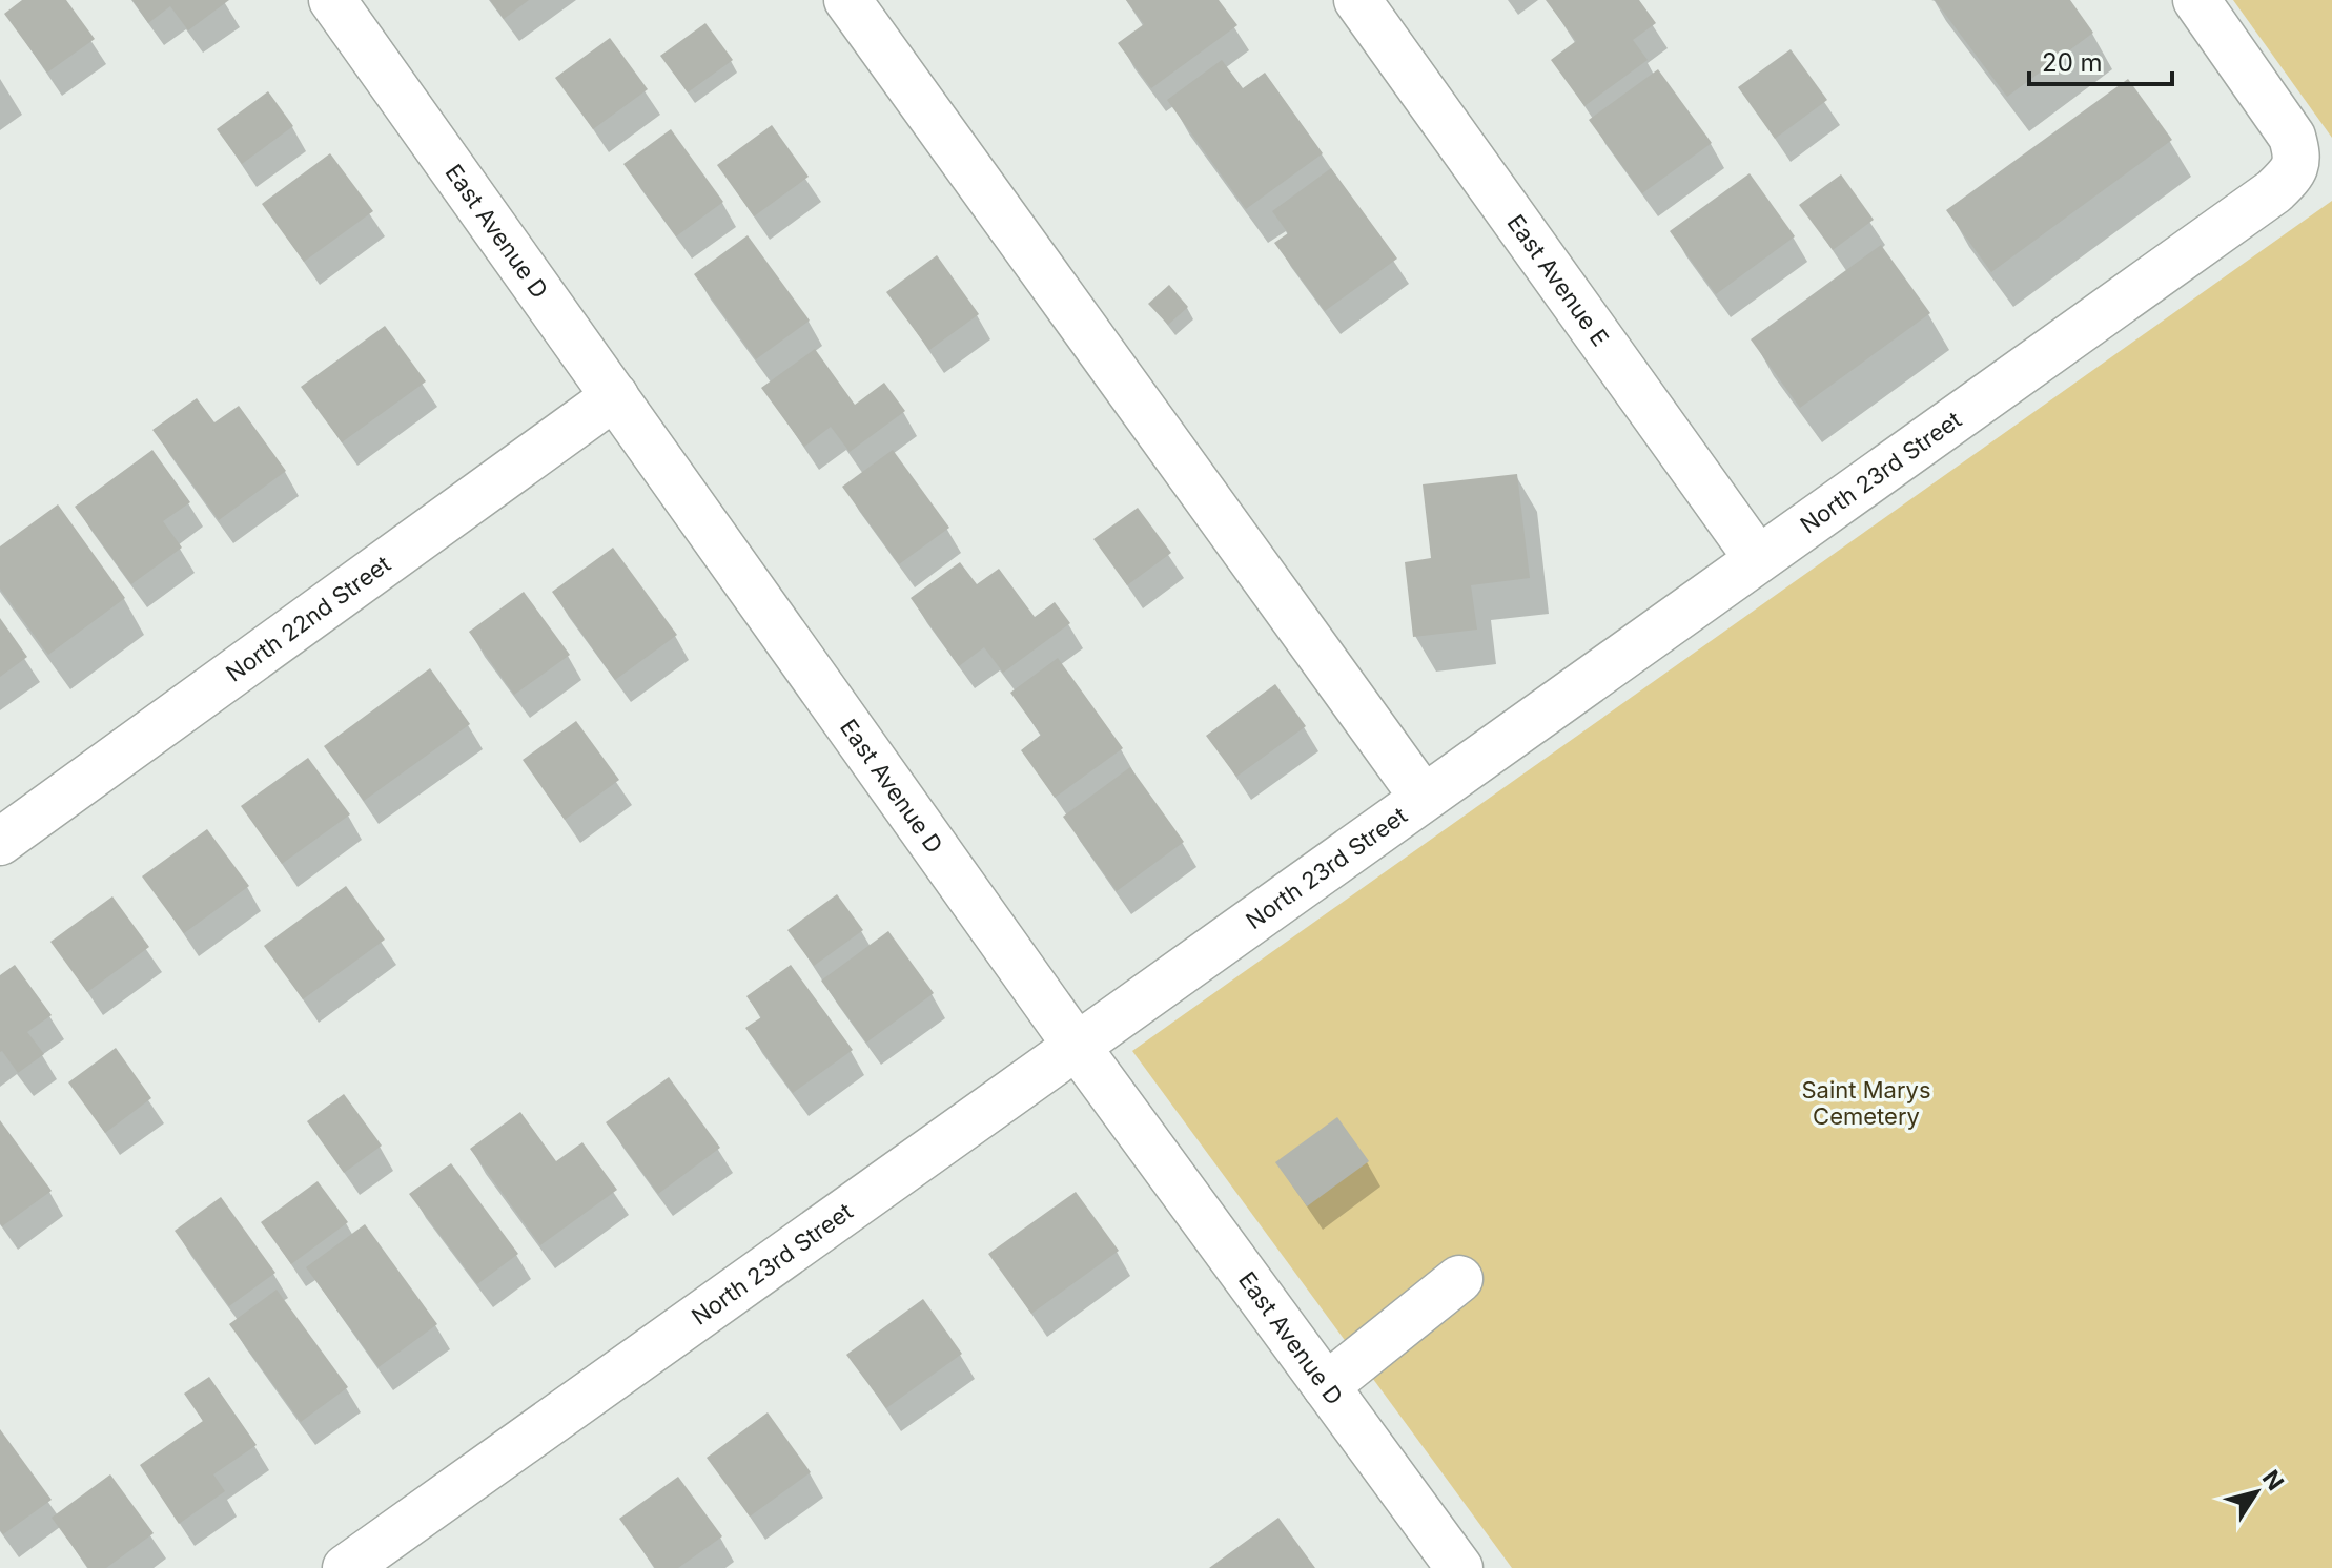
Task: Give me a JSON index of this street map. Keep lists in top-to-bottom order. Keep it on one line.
{"streets":{"street":["East Avenue D","East Avenue E","North 23rd Street","North 22nd Street"]},"crossings":[["East Avenue D","North 23rd Street"],["East Avenue D","North 22nd Street"],["East Avenue E","North 23rd Street"]],"parks":["Saint Marys Cemetery"],"scale_bar":"20 m","north":"top right"}
